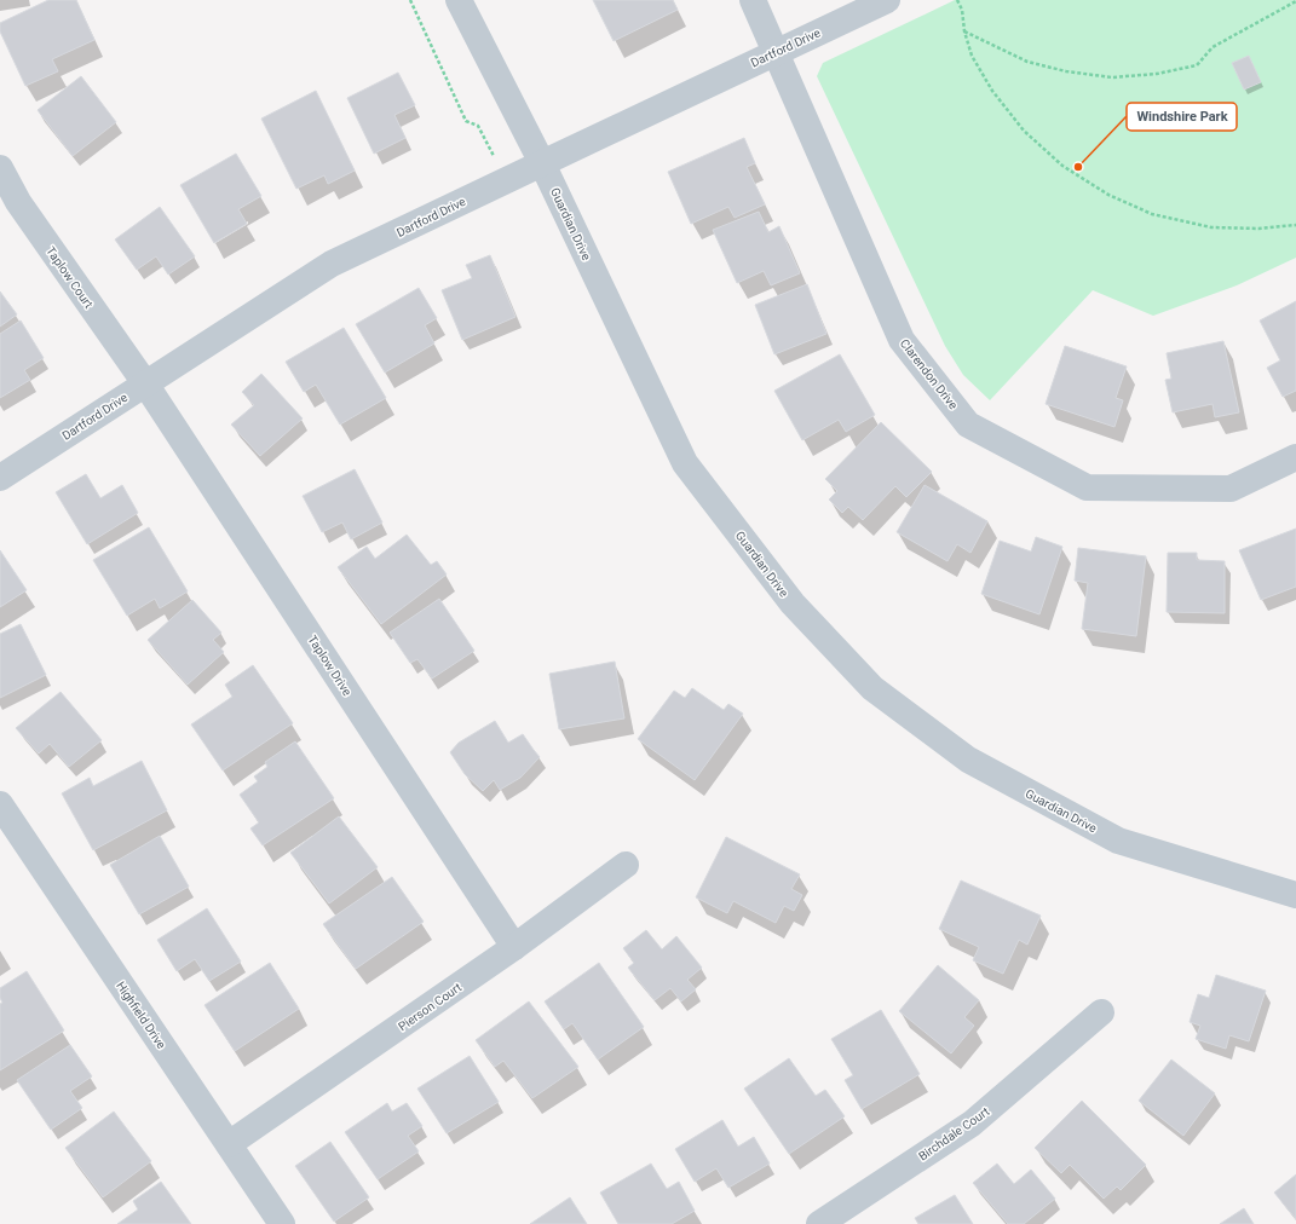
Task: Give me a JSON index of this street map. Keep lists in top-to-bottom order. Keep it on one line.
{"streets":{"street":["Dartford Drive","Guardian Drive","Taplow Court","Clarendon Drive","Taplow Drive","Pierson Court","Highfield Drive","Birchdale Court"]},"crossings":[["Dartford Drive","Guardian Drive"],["Dartford Drive","Taplow Court"],["Dartford Drive","Clarendon Drive"],["Dartford Drive","Taplow Drive"],["Taplow Court","Taplow Drive"],["Taplow Drive","Pierson Court"],["Pierson Court","Highfield Drive"]],"places":["Windshire Park"]}
